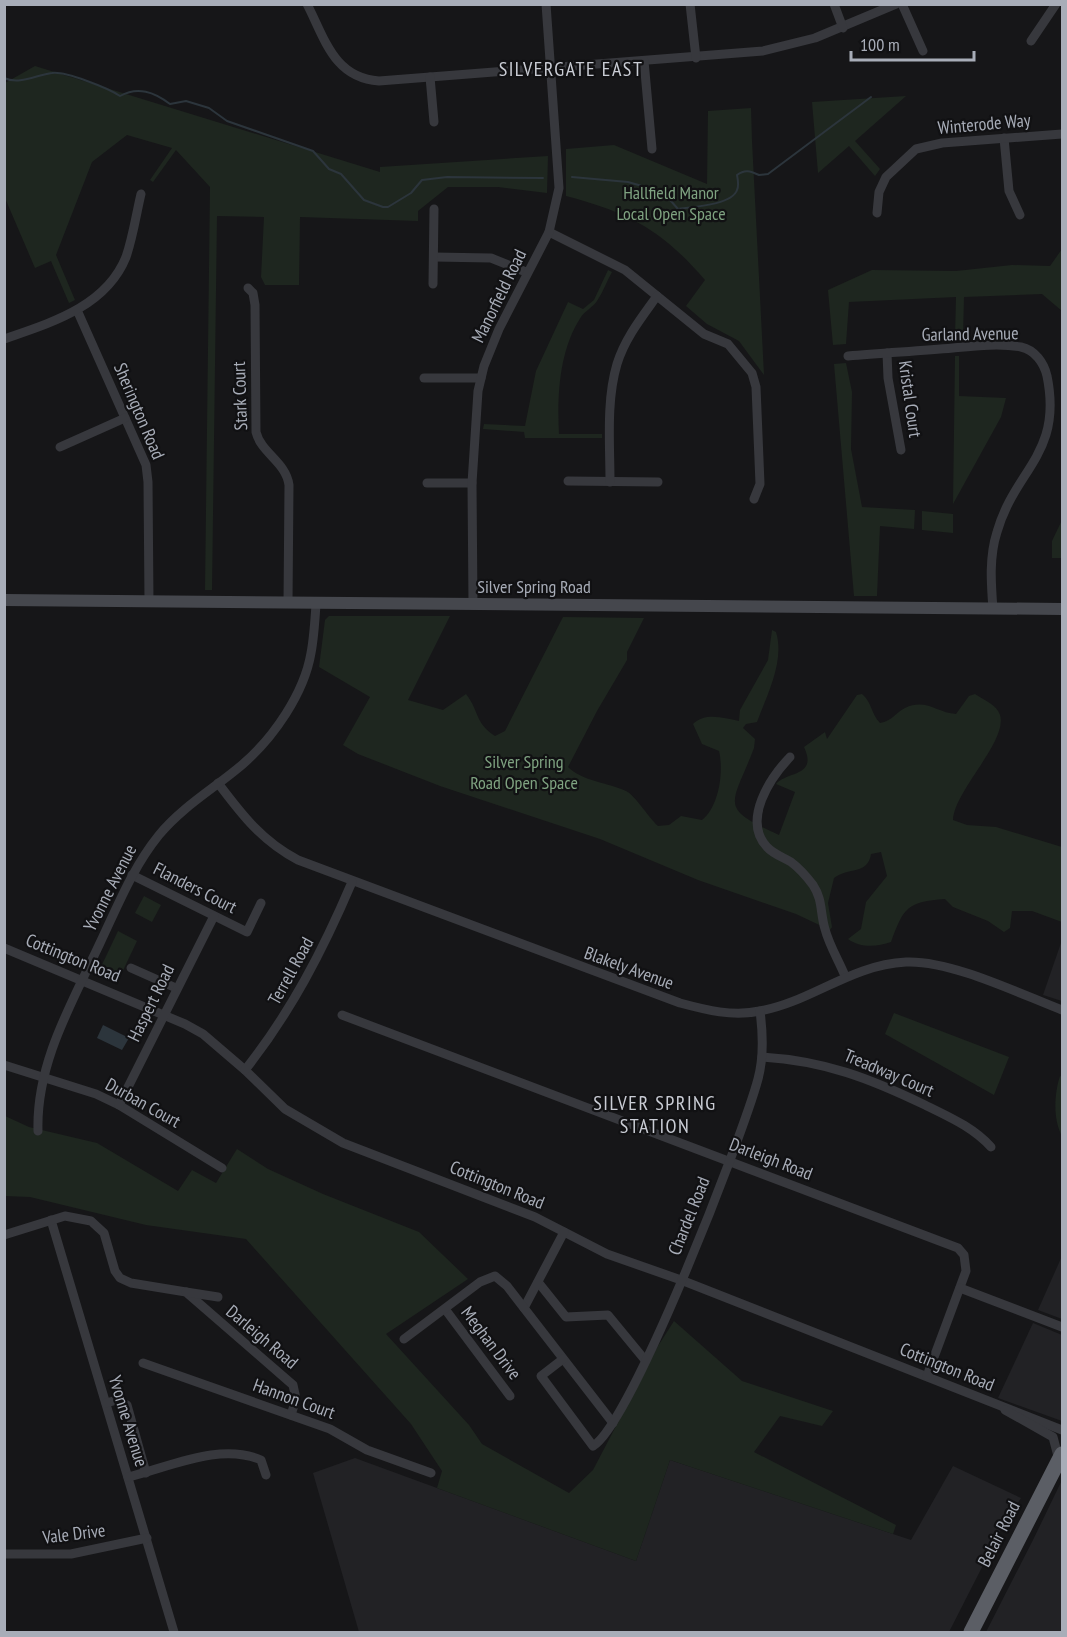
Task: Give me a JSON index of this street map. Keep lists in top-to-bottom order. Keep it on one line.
{"streets":{"highway":["Belair Road"],"main road":["Silver Spring Road"],"street":["Winterode Way","Manorfield Road","Garland Avenue","Stark Court","Kristal Court","Sherington Road","Yvonne Avenue","Flanders Court","Cottington Road","Blakely Avenue","Terrell Road","Haspert Road","Treadway Court","Durban Court","Darleigh Road","Chardel Road","Meghan Drive","Hannon Court","Vale Drive"]},"crossings":[["Manorfield Road","Silver Spring Road"],["Garland Avenue","Kristal Court"],["Garland Avenue","Silver Spring Road"],["Stark Court","Silver Spring Road"],["Sherington Road","Silver Spring Road"],["Silver Spring Road","Yvonne Avenue"],["Yvonne Avenue","Flanders Court"],["Yvonne Avenue","Cottington Road"],["Yvonne Avenue","Blakely Avenue"],["Yvonne Avenue","Durban Court"],["Yvonne Avenue","Darleigh Road"],["Yvonne Avenue","Vale Drive"],["Flanders Court","Haspert Road"],["Cottington Road","Terrell Road"],["Cottington Road","Haspert Road"],["Cottington Road","Darleigh Road"],["Cottington Road","Chardel Road"],["Cottington Road","Belair Road"],["Blakely Avenue","Terrell Road"],["Blakely Avenue","Chardel Road"],["Haspert Road","Durban Court"],["Treadway Court","Chardel Road"],["Darleigh Road","Chardel Road"],["Darleigh Road","Hannon Court"]],"districts":["SILVERGATE EAST","SILVER SPRING STATION"],"parks":["Hallfield Manor Local Open Space","Silver Spring Road Open Space"],"scale_bar":"100 m"}
